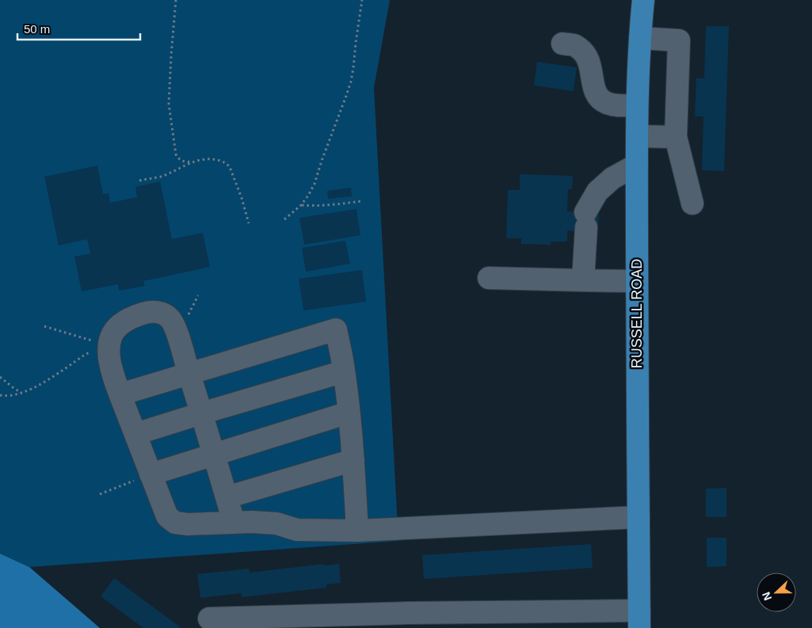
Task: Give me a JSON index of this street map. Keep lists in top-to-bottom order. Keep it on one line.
{"streets":{"main road":["RUSSELL ROAD"]},"scale_bar":"50 m","north":"left"}
